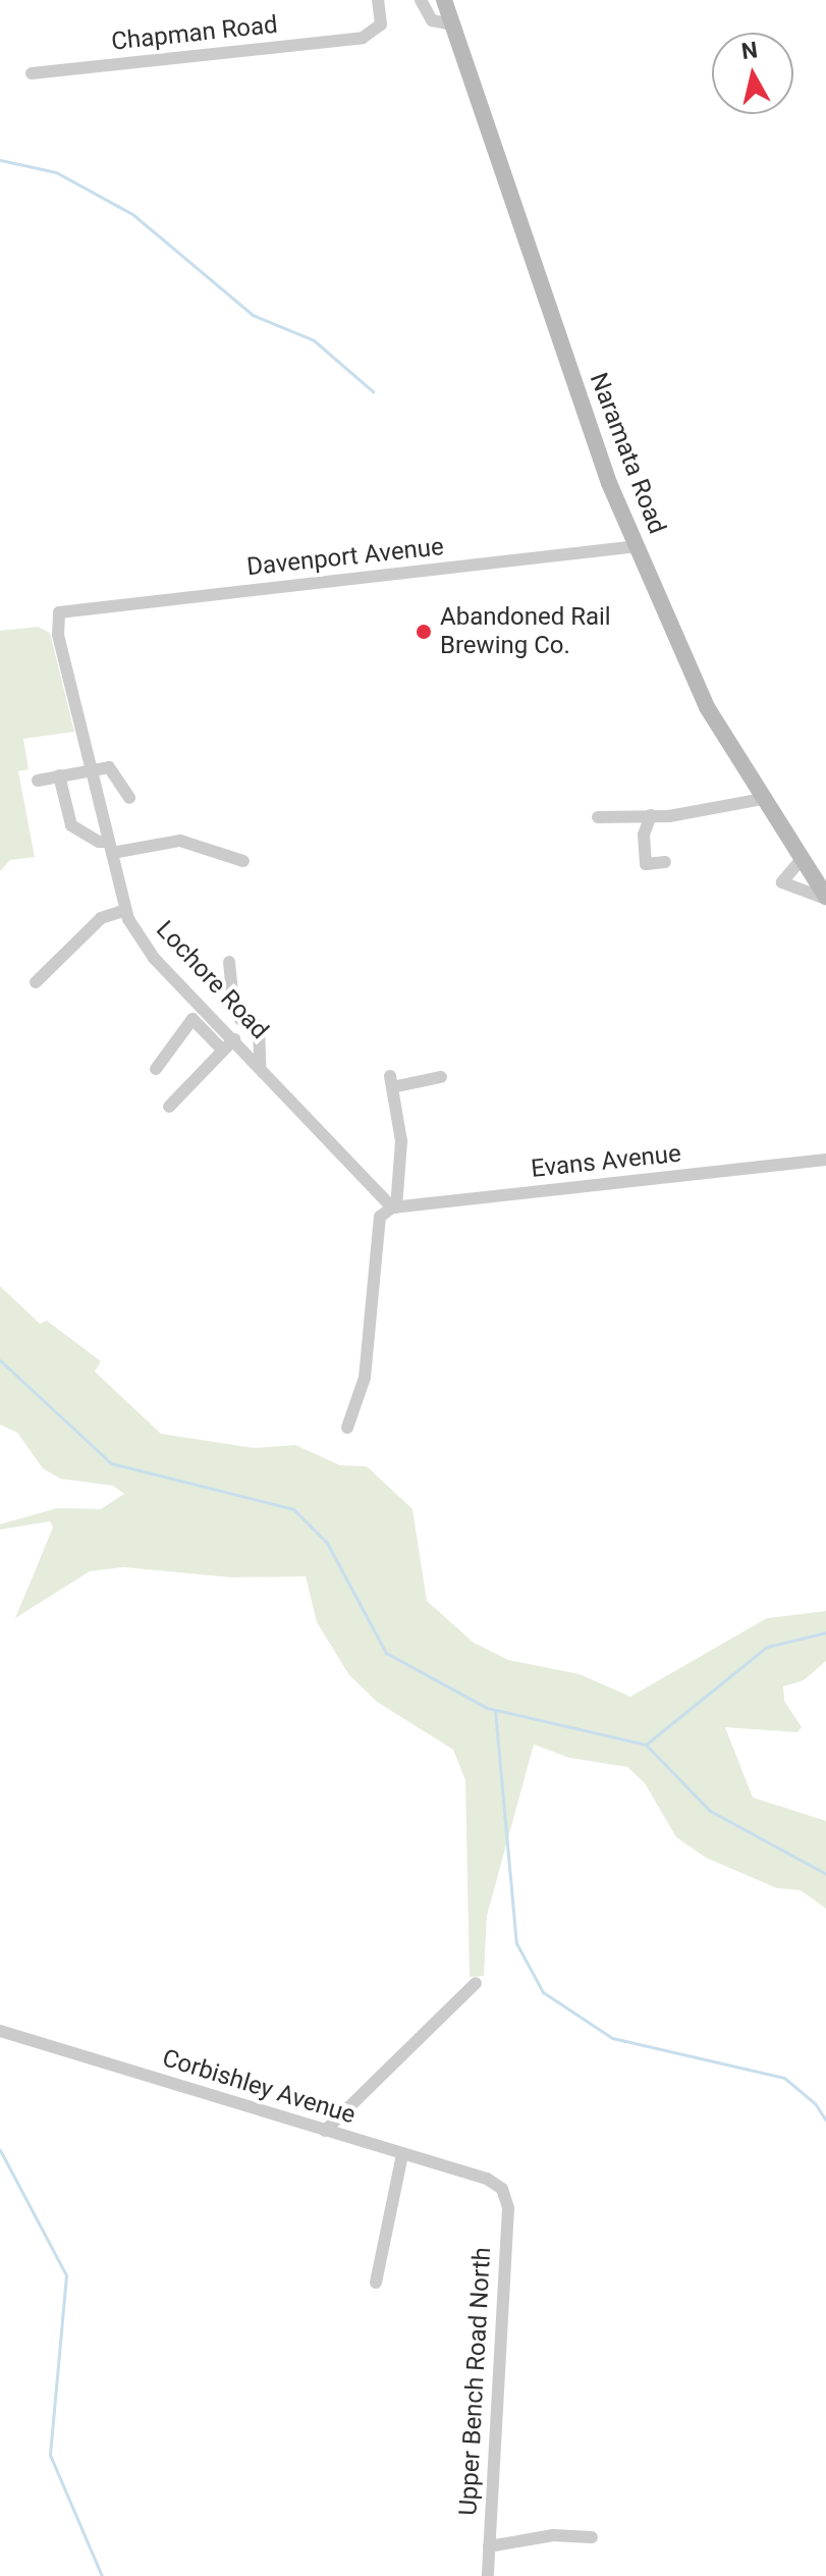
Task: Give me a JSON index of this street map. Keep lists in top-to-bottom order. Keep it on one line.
{"streets":{"main road":["Naramata Road"],"street":["Chapman Road","Davenport Avenue","Lochore Road","Evans Avenue","Corbishley Avenue","Upper Bench Road North"]},"crossings":[["Naramata Road","Davenport Avenue"],["Davenport Avenue","Lochore Road"],["Lochore Road","Evans Avenue"],["Corbishley Avenue","Upper Bench Road North"]],"places":["Abandoned Rail Brewing Co."],"north":"top"}
